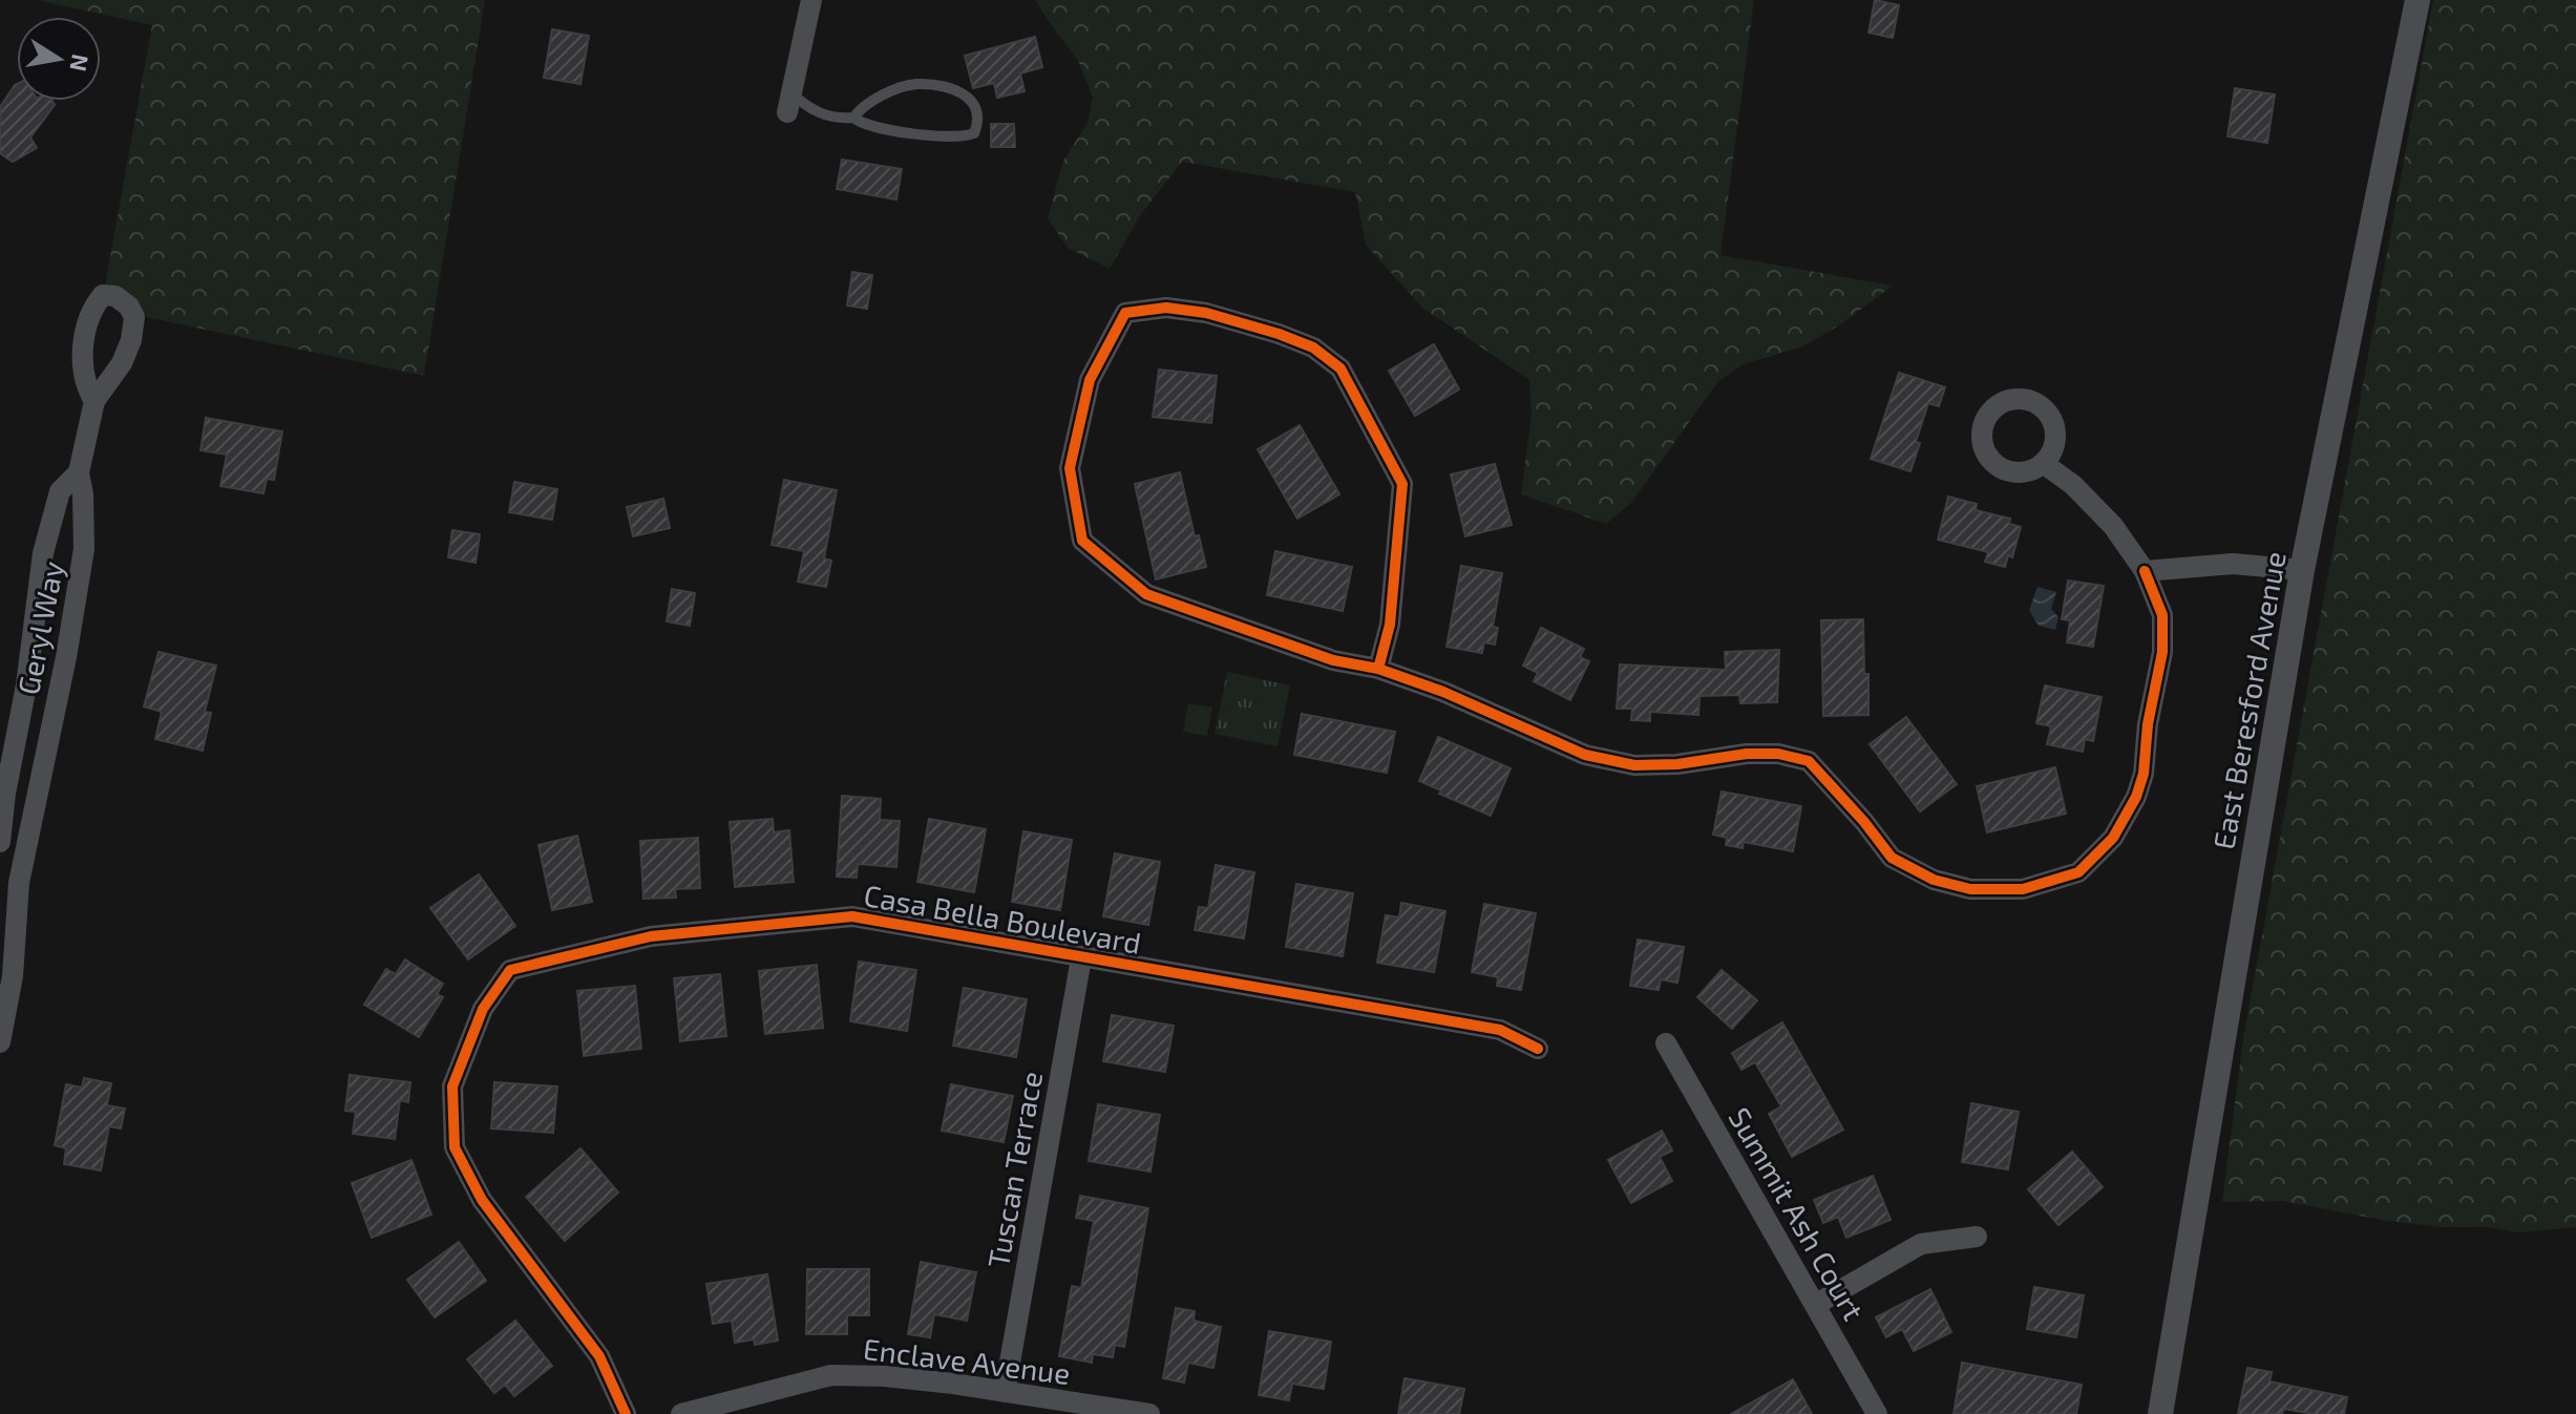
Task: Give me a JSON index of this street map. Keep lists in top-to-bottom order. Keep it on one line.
{"streets":{"street":["Geryl Way","East Beresford Avenue","Casa Bella Boulevard","Tuscan Terrace","Summit Ash Court","Enclave Avenue"]},"crossings":[["Casa Bella Boulevard","Tuscan Terrace"],["Tuscan Terrace","Enclave Avenue"]],"north":"right"}
